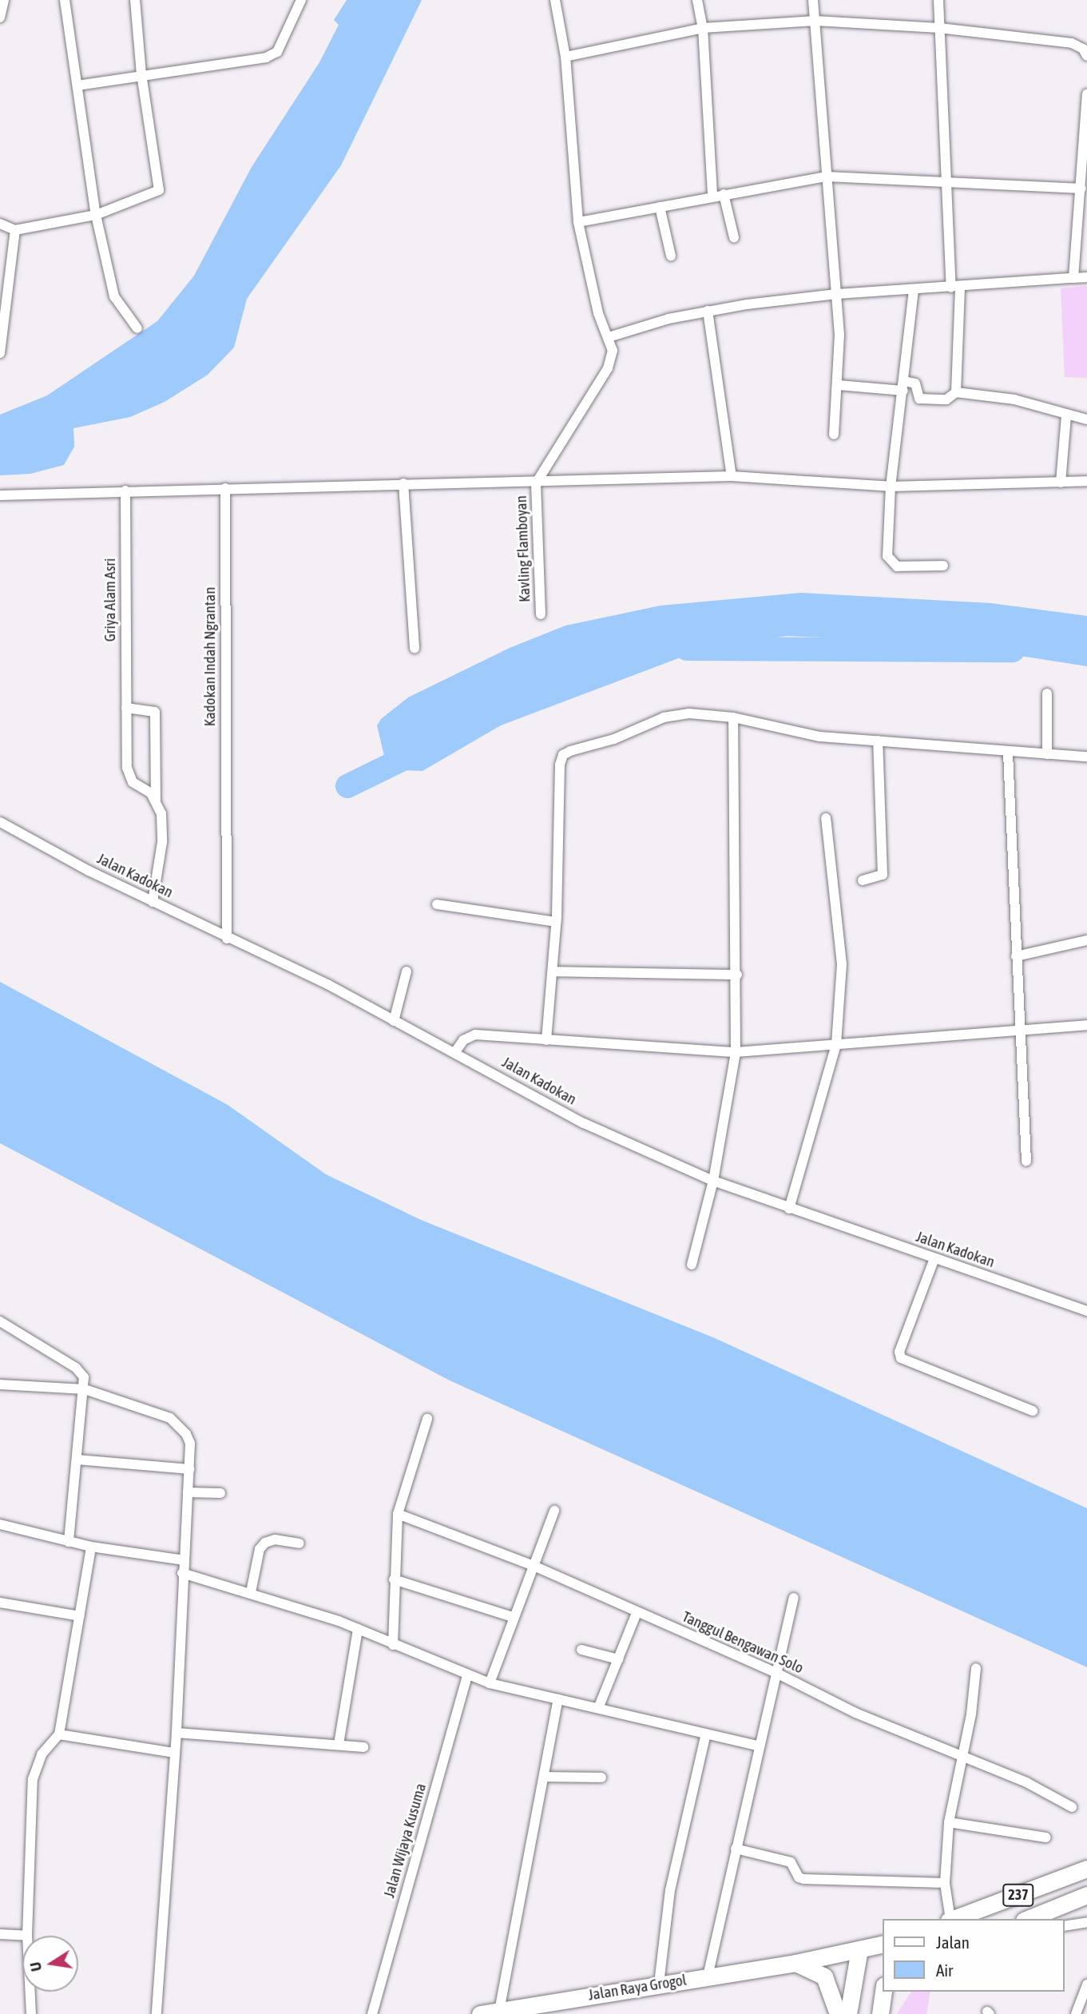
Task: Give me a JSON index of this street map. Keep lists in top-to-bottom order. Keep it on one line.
{"streets":{"main road":["237","Jalan Raya Grogol"],"street":["Kavling Flamboyan","Griya Alam Asri","Kadokan Indah Ngrantan","Jalan Kadokan","Tanggul Bengawan Solo","Jalan Wijaya Kusuma"]},"crossings":[["Griya Alam Asri","Jalan Kadokan"],["Kadokan Indah Ngrantan","Jalan Kadokan"]],"legend":["Jalan","Air"],"north":"left"}
